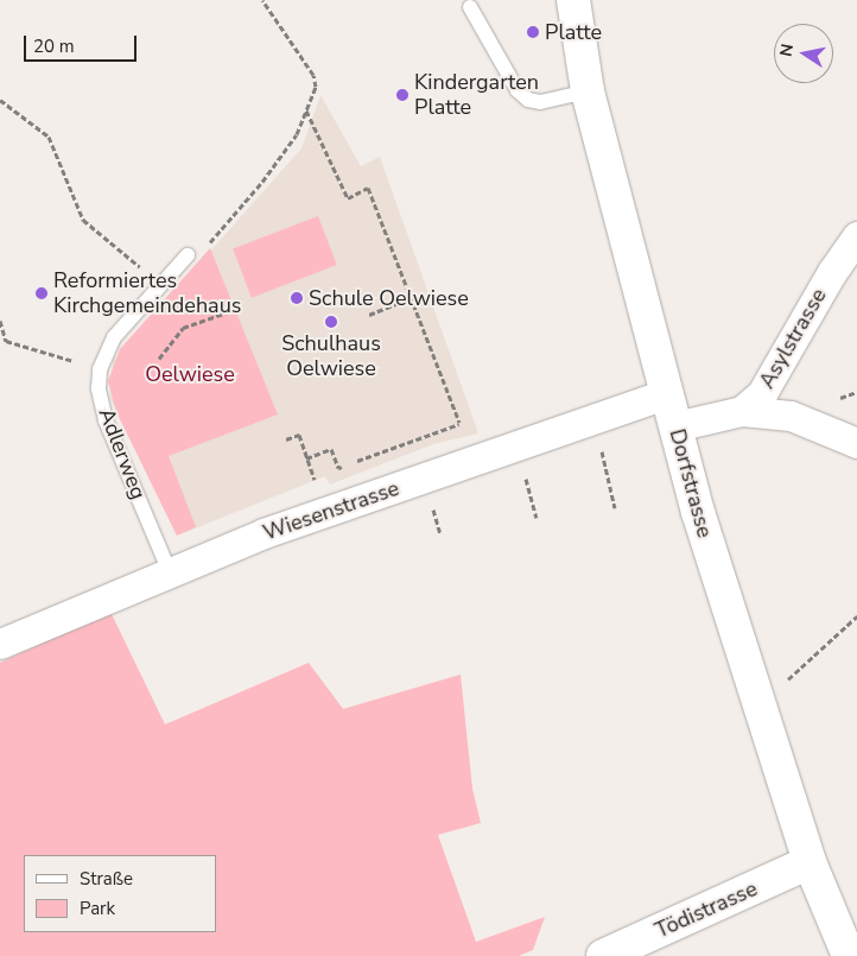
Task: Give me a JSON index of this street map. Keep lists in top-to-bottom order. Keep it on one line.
{"streets":{"street":["Asylstrasse","Dorfstrasse","Wiesenstrasse","Tödistrasse"],"lane":["Adlerweg"]},"crossings":[["Adlerweg","Wiesenstrasse"],["Dorfstrasse","Wiesenstrasse"],["Dorfstrasse","Tödistrasse"]],"parks":["Oelwiese"],"places":["Platte","Kindergarten Platte","Reformiertes Kirchgemeindehaus","Schule Oelwiese","Schulhaus Oelwiese"],"legend":["Straße","Park"],"scale_bar":"20 m","north":"left"}
